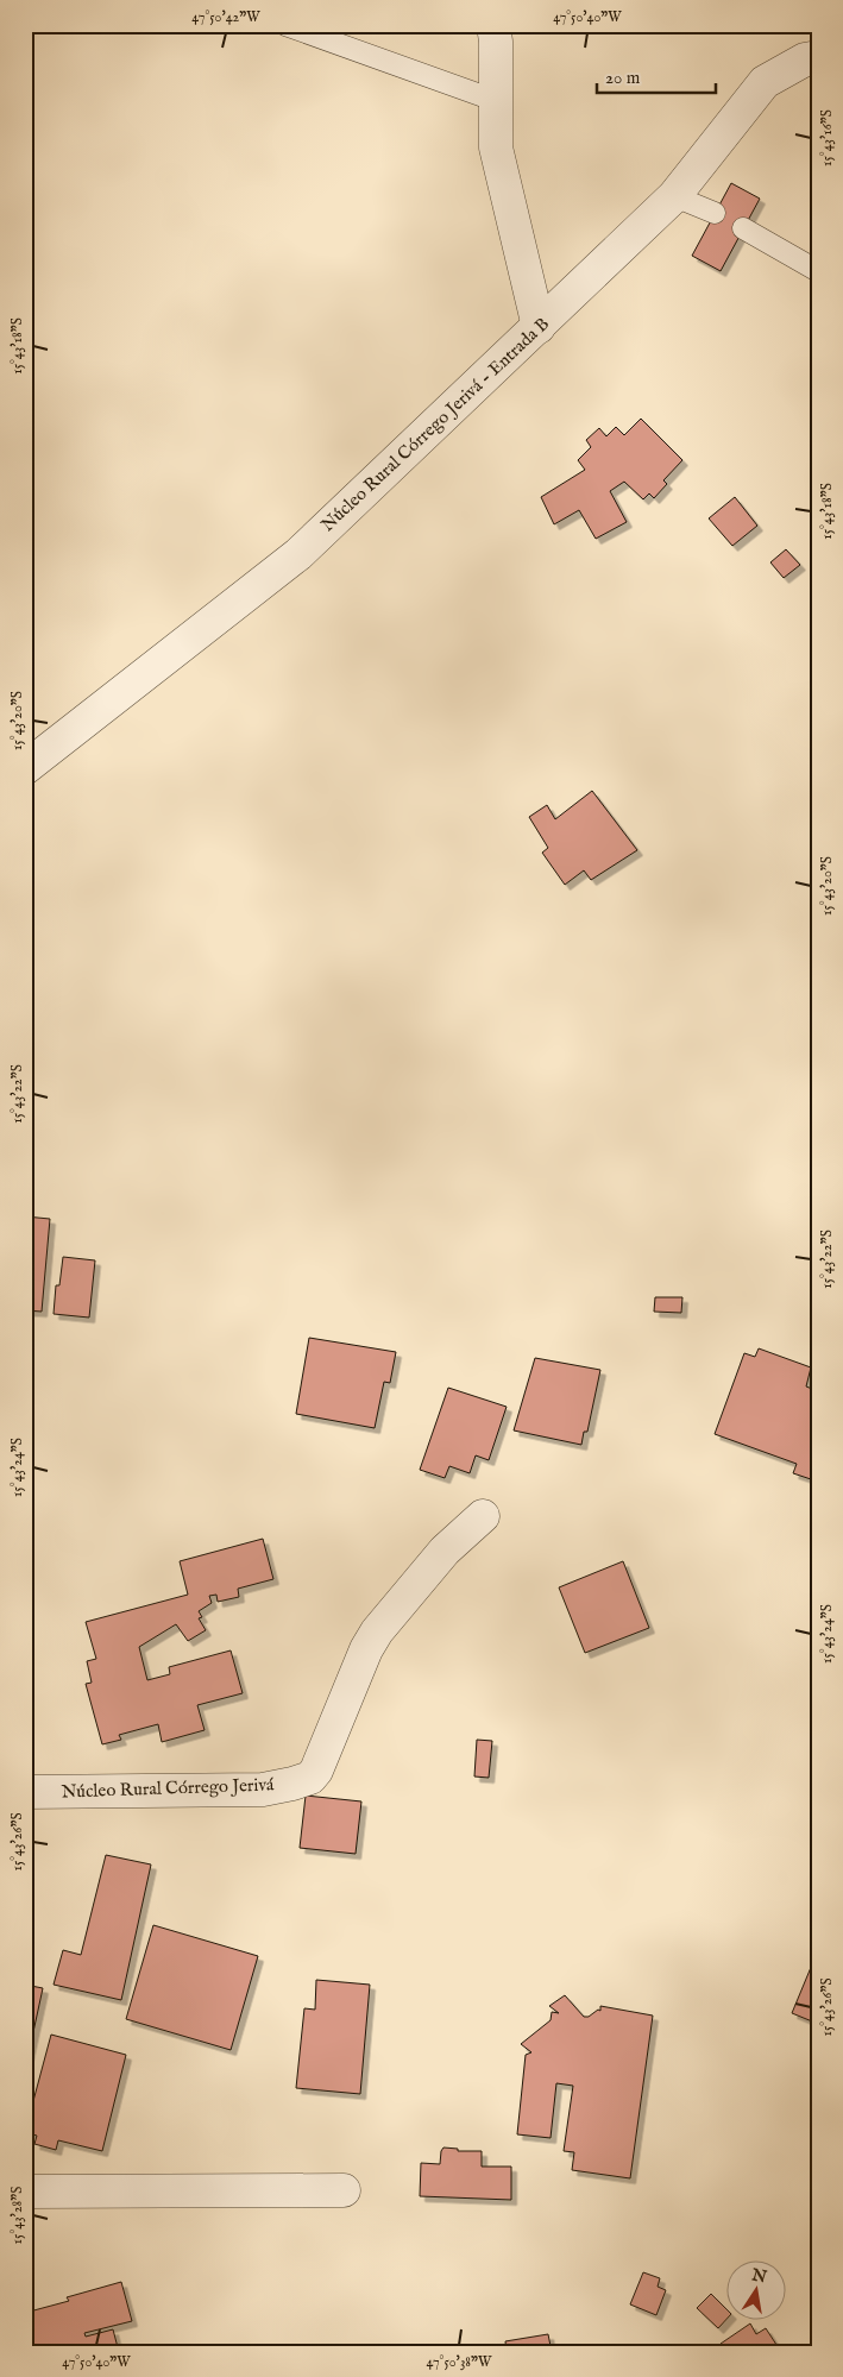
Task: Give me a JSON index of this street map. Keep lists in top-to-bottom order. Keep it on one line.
{"streets":{"street":["Núcleo Rural Córrego Jerivá - Entrada B","Núcleo Rural Córrego Jerivá"]},"scale_bar":"20 m","north":"top","coordinates":["47°50'42\"W","47°50'40\"W","15°43'16\"S","15°43'18\"S","15°43'20\"S","15°43'22\"S","15°43'24\"S","15°43'26\"S","15°43'28\"S","47°50'38\"W"]}
